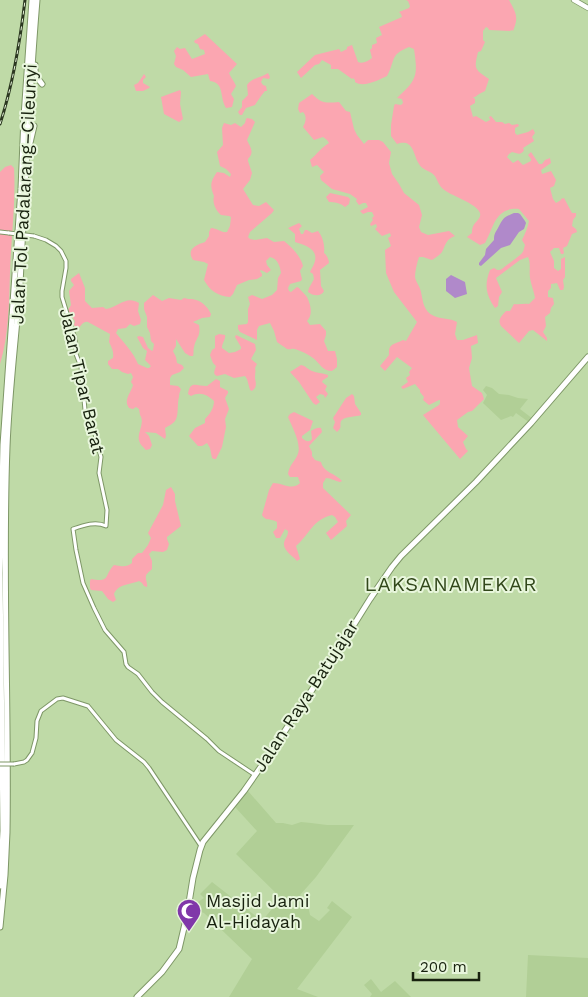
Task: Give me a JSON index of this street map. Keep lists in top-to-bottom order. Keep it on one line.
{"streets":{"highway":["Jalan Tol Padalarang–Cileunyi","Jalan Raya Batujajar"],"street":["Jalan Tipar Barat"]},"crossings":[["Jalan Tipar Barat","Jalan Raya Batujajar"]],"districts":["LAKSANAMEKAR"],"places":{"mosque":["Masjid Jami Al-Hidayah"]},"scale_bar":"200 m"}
